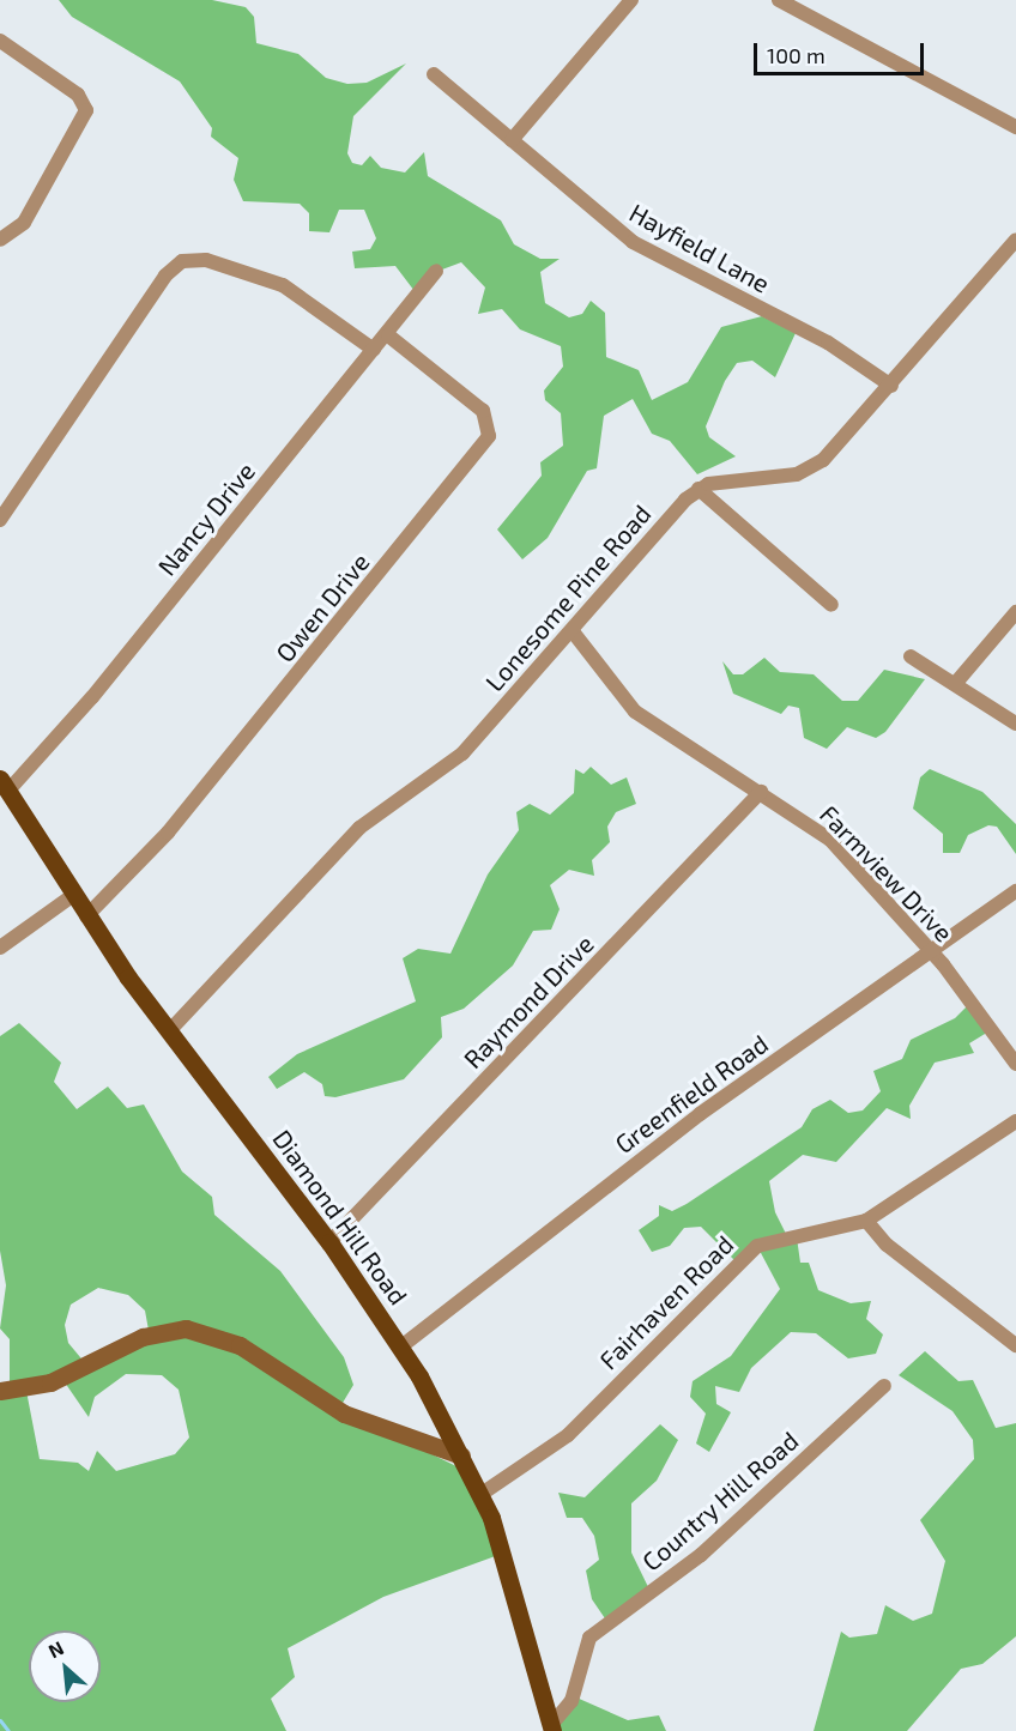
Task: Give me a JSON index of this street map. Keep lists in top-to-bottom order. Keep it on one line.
{"streets":{"main road":["Diamond Hill Road"],"street":["Hayfield Lane","Nancy Drive","Lonesome Pine Road","Owen Drive","Farmview Drive","Raymond Drive","Greenfield Road","Fairhaven Road","Country Hill Road"]},"crossings":[["Nancy Drive","Owen Drive"],["Nancy Drive","Diamond Hill Road"],["Lonesome Pine Road","Farmview Drive"],["Lonesome Pine Road","Diamond Hill Road"],["Owen Drive","Diamond Hill Road"],["Farmview Drive","Raymond Drive"],["Farmview Drive","Greenfield Road"],["Raymond Drive","Diamond Hill Road"],["Greenfield Road","Diamond Hill Road"],["Diamond Hill Road","Fairhaven Road"],["Diamond Hill Road","Country Hill Road"]],"scale_bar":"100 m","north":"top left"}
